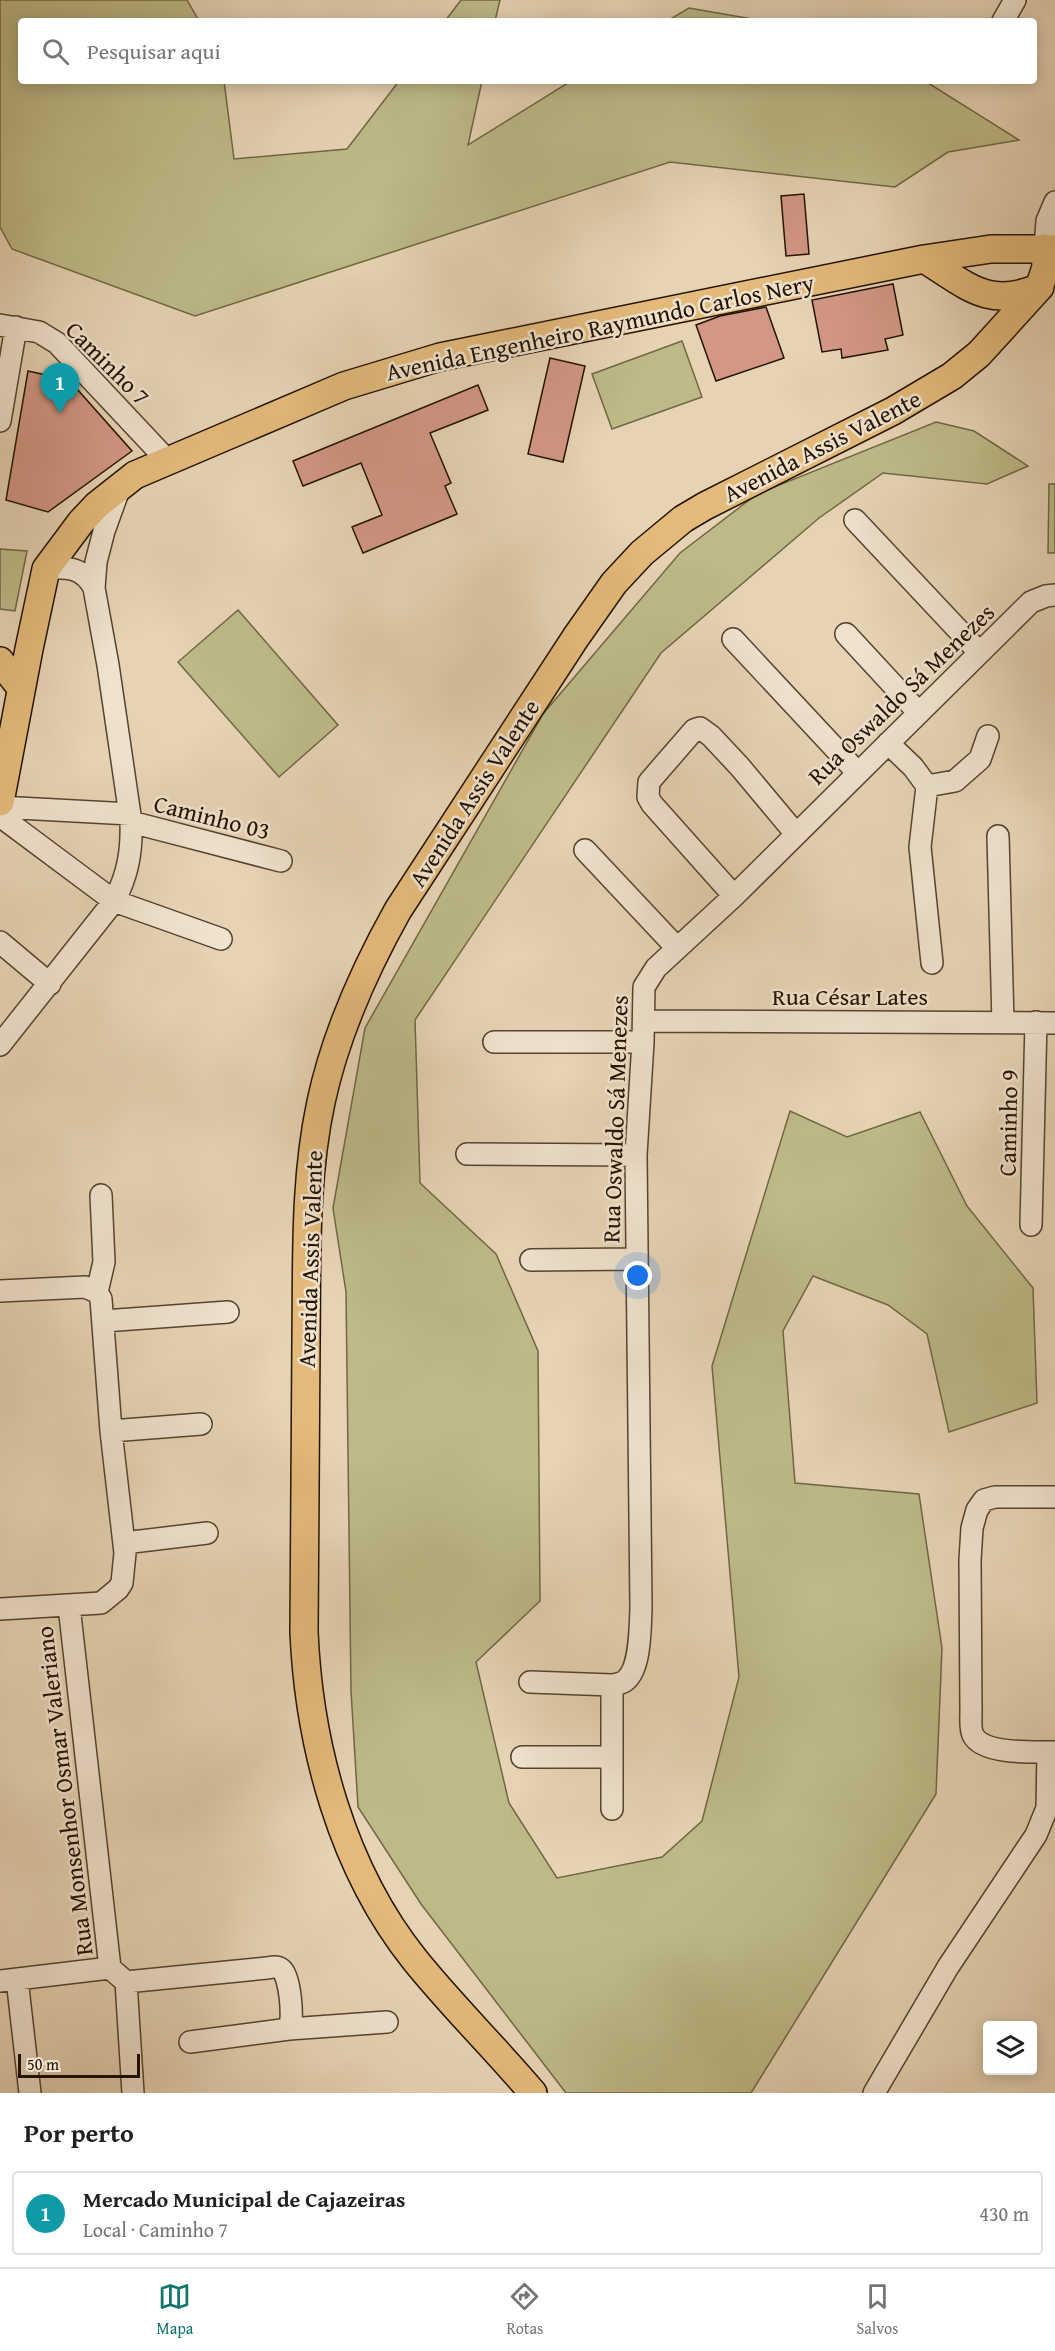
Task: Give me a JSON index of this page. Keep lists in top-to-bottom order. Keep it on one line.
{"streets":{"main road":["Avenida Engenheiro Raymundo Carlos Nery","Avenida Assis Valente"],"street":["Caminho 7","Rua Oswaldo Sá Menezes","Caminho 03","Rua César Lates","Caminho 9","Rua Monsenhor Osmar Valeriano"]},"crossings":[["Avenida Engenheiro Raymundo Carlos Nery","Caminho 7"],["Avenida Engenheiro Raymundo Carlos Nery","Caminho 03"],["Rua Oswaldo Sá Menezes","Rua César Lates"],["Rua César Lates","Caminho 9"]],"scale_bar":"50 m","page":{"search":"Pesquisar aqui","pins":"1","scale":"50 m","heading":"Por perto","list":[{"mark":"1","name":"Mercado Municipal de Cajazeiras","note":"Local · Caminho 7","value":"430 m"}],"nav":["Mapa","Rotas","Salvos"]}}
